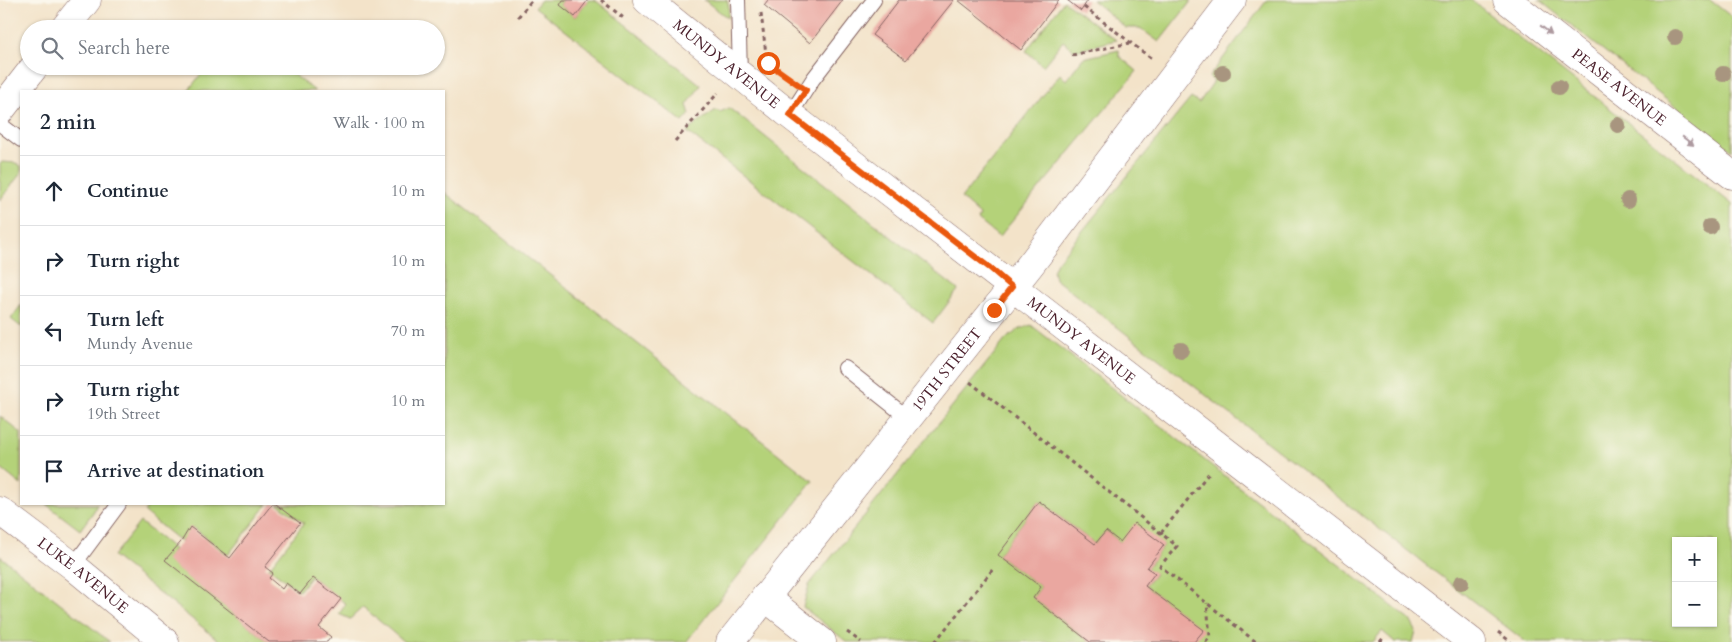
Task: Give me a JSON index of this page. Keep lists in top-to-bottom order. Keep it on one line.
{"streets":{"street":["MUNDY AVENUE","PEASE AVENUE","19TH STREET","LUKE AVENUE"]},"crossings":[["MUNDY AVENUE","19TH STREET"]],"one_way":["PEASE AVENUE"],"page":{"search":"Search here","heading":["2 min","Walk · 100 m"],"list":[["Continue","10 m"],["Turn right","10 m"],["Turn left","Mundy Avenue","70 m"],["Turn right","19th Street","10 m"],"Arrive at destination"],"map_buttons":["+","−"]}}
